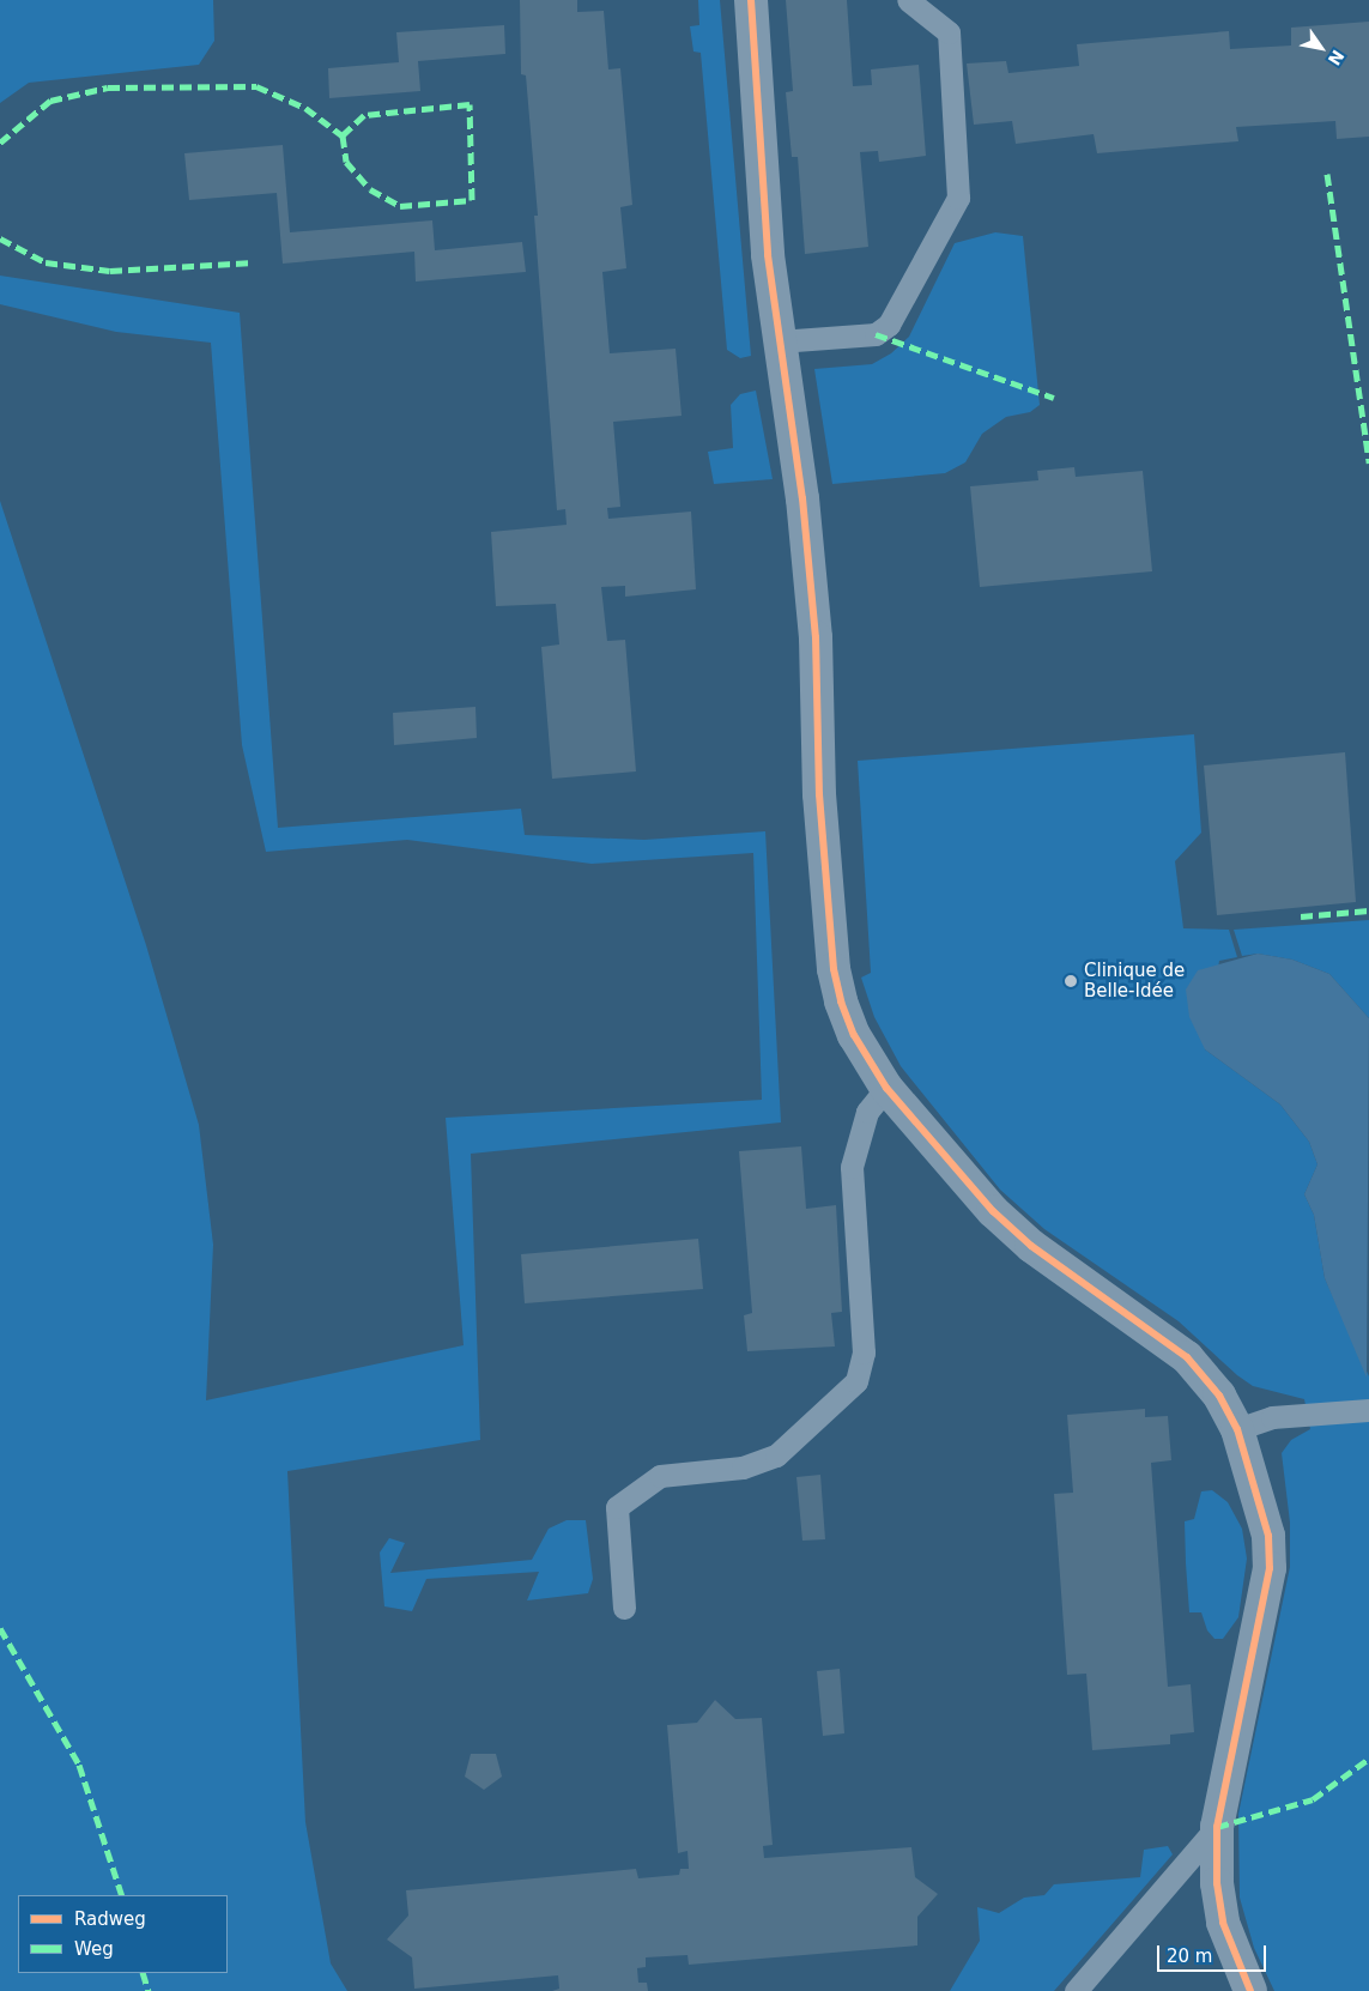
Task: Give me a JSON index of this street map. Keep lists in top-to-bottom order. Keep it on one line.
{"places":["Clinique de Belle-Idée"],"legend":["Radweg","Weg"],"scale_bar":"20 m","north":"bottom right"}
